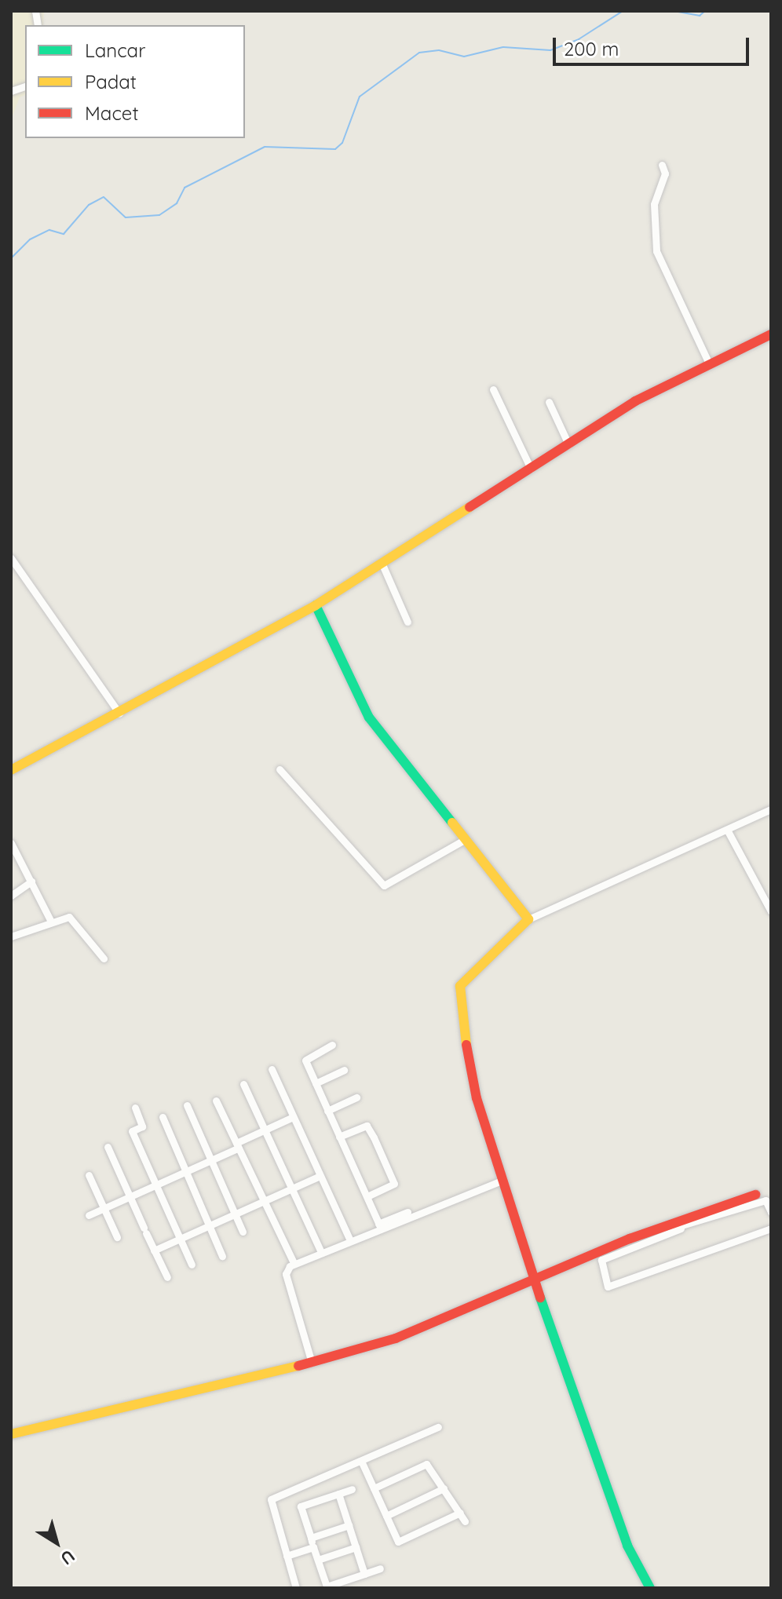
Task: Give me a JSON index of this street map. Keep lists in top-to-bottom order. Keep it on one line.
{"legend":["Lancar","Padat","Macet"],"scale_bar":"200 m","north":"bottom right"}
